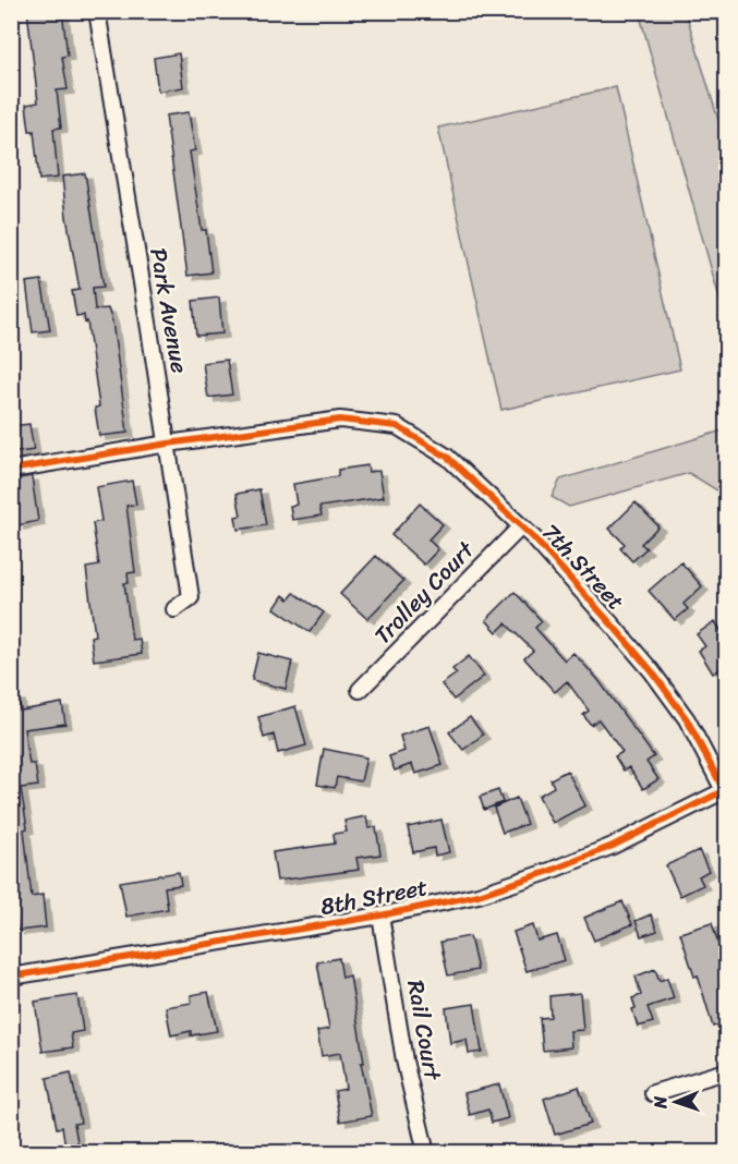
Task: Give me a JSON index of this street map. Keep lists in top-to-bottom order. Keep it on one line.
{"streets":{"street":["Park Avenue","7th Street","Trolley Court","8th Street","Rail Court"]},"crossings":[["Park Avenue","7th Street"],["7th Street","Trolley Court"],["7th Street","8th Street"],["8th Street","Rail Court"]],"north":"left"}
